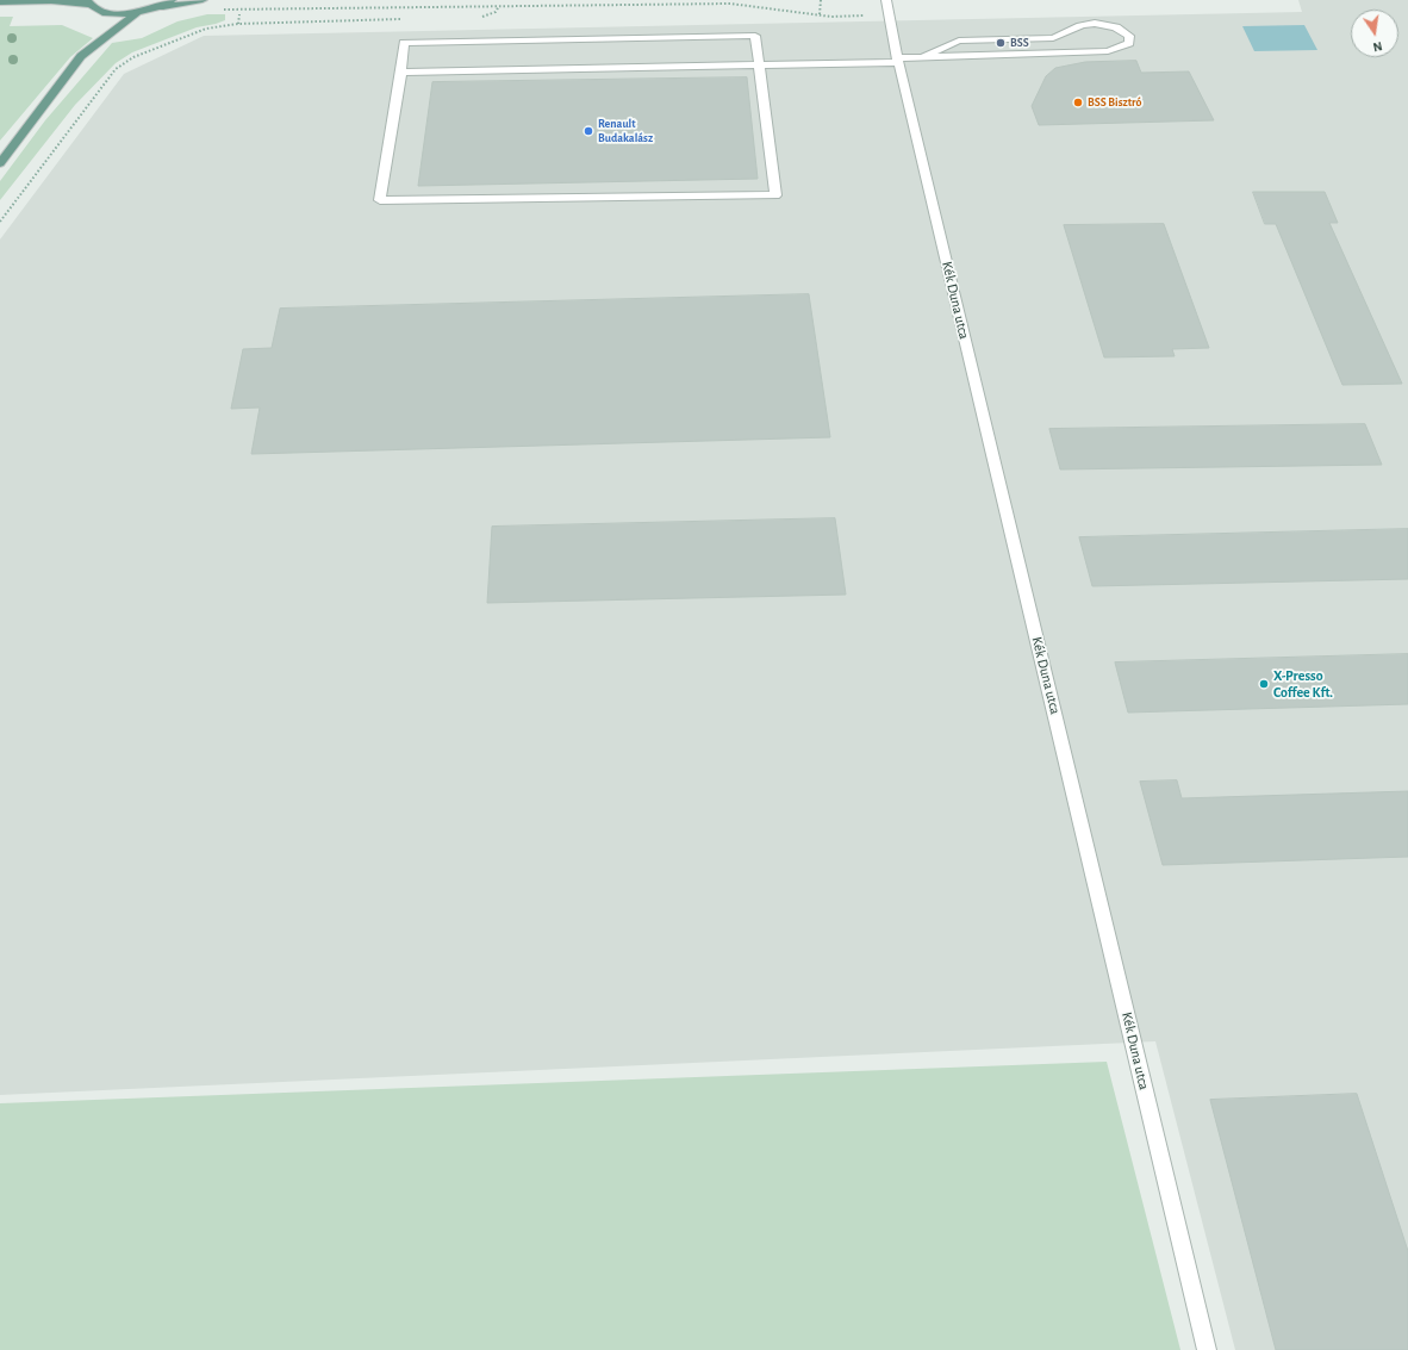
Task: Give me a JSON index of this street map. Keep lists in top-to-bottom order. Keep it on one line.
{"streets":{"street":["Kék Duna utca"]},"places":["BSS","BSS Bisztró","Renault Budakalász","X-Presso Coffee Kft."],"north":"bottom"}
